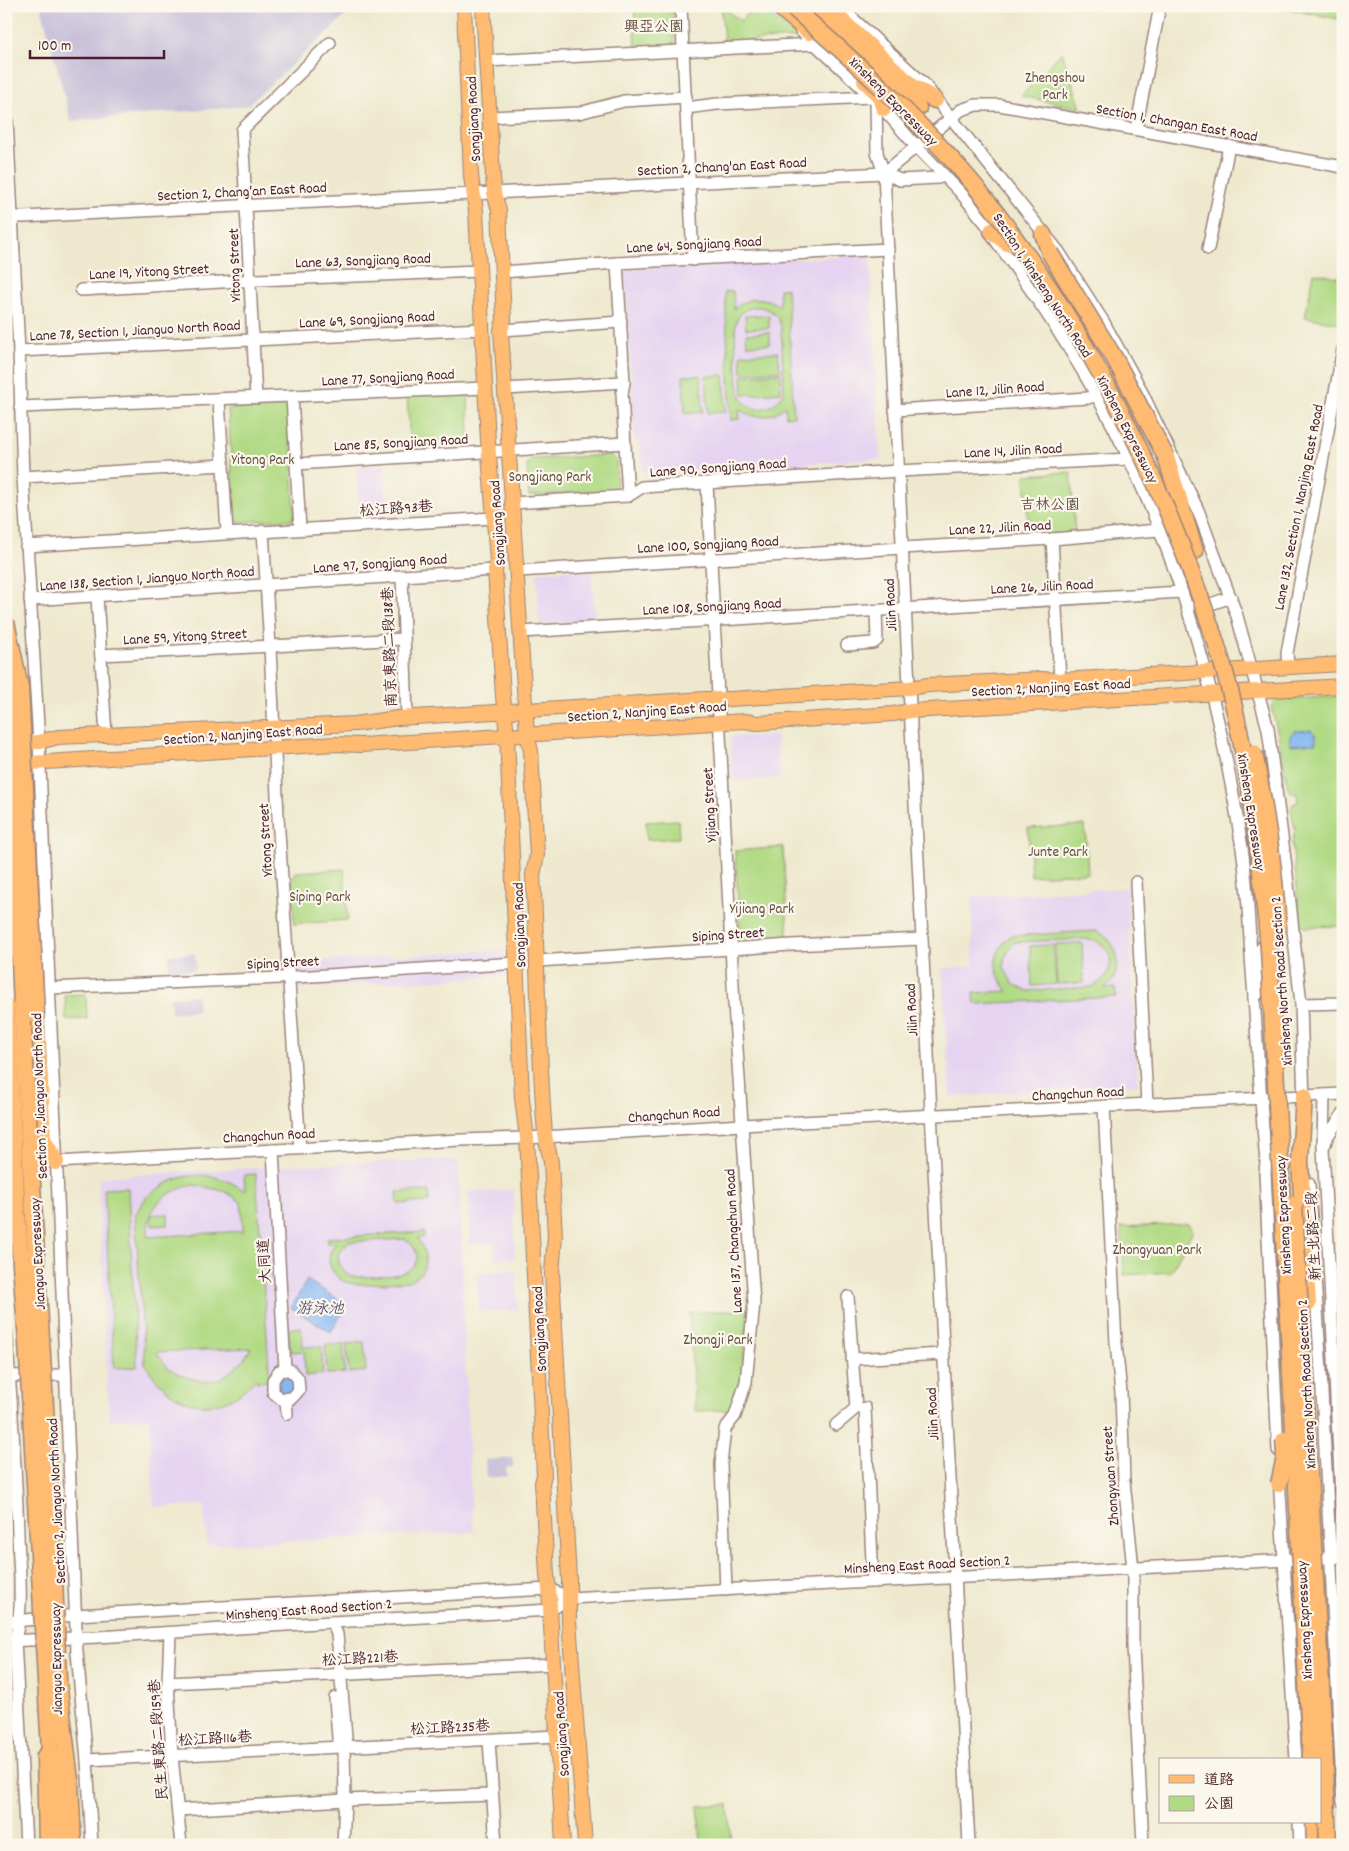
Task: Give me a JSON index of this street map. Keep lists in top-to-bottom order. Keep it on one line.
{"streets":{"highway":["Xinsheng Expressway","Jianguo Expressway"],"main road":["Songjiang Road","Section 2, Nanjing East Road"],"street":["Section 1, Changan East Road","Section 2, Chang'an East Road","Section 2, Chang’an East Road","Lane 64, Songjiang Road","Lane 63, Songjiang Road","Yitong Street","Lane 19, Yitong Street","Section 1, Xinsheng North Road","Lane 69, Songjiang Road","Lane 78, Section 1, Jianguo North Road","Lane 77, Songjiang Road","Lane 12, Jilin Road","Lane 85, Songjiang Road","Lane 14, Jilin Road","Lane 90, Songjiang Road","Lane 132, Section 1, Nanjing East Road","松江路93巷","Lane 22, Jilin Road","Lane 100, Songjiang Road","Lane 97, Songjiang Road","Lane 138, Section 1, Jianguo North Road","Lane 26, Jilin Road","Jilin Road","Lane 108, Songjiang Road","Lane 59, Yitong Street","南京東路二段138巷","Yijiang Street","Siping Street","Xinsheng North Road Section 2","Changchun Road","Section 2, Jianguo North Road","新生北路二段","Lane 137, Changchun Road","大同道","Zhongyuan Street","Minsheng East Road Section 2","松江路221巷","松江路235巷","松江路116巷","民生東路二段159巷"]},"crossings":[["Xinsheng Expressway","Section 2, Nanjing East Road"],["Songjiang Road","Section 2, Chang'an East Road"],["Songjiang Road","Section 2, Chang’an East Road"],["Songjiang Road","Lane 64, Songjiang Road"],["Songjiang Road","Lane 63, Songjiang Road"],["Songjiang Road","Lane 69, Songjiang Road"],["Songjiang Road","Lane 77, Songjiang Road"],["Songjiang Road","Lane 85, Songjiang Road"],["Songjiang Road","Lane 90, Songjiang Road"],["Songjiang Road","松江路93巷"],["Songjiang Road","Lane 100, Songjiang Road"],["Songjiang Road","Lane 97, Songjiang Road"],["Songjiang Road","Lane 108, Songjiang Road"],["Songjiang Road","Section 2, Nanjing East Road"],["Songjiang Road","Siping Street"],["Songjiang Road","Changchun Road"],["Songjiang Road","Minsheng East Road Section 2"],["Songjiang Road","松江路221巷"],["Songjiang Road","松江路235巷"],["Section 1, Changan East Road","Section 1, Xinsheng North Road"],["Section 2, Chang'an East Road","Section 2, Chang’an East Road"],["Section 2, Chang'an East Road","Section 1, Xinsheng North Road"],["Section 2, Chang'an East Road","Jilin Road"],["Section 2, Chang’an East Road","Yitong Street"],["Section 2, Chang’an East Road","Section 2, Jianguo North Road"],["Lane 64, Songjiang Road","Jilin Road"],["Lane 63, Songjiang Road","Yitong Street"],["Lane 63, Songjiang Road","Lane 19, Yitong Street"],["Yitong Street","Lane 19, Yitong Street"],["Yitong Street","Lane 69, Songjiang Road"],["Yitong Street","Lane 78, Section 1, Jianguo North Road"],["Yitong Street","Lane 97, Songjiang Road"],["Yitong Street","Lane 138, Section 1, Jianguo North Road"],["Yitong Street","Lane 59, Yitong Street"],["Yitong Street","Section 2, Nanjing East Road"],["Yitong Street","Siping Street"],["Yitong Street","Changchun Road"],["Section 1, Xinsheng North Road","Lane 12, Jilin Road"],["Section 1, Xinsheng North Road","Lane 14, Jilin Road"],["Section 1, Xinsheng North Road","Lane 22, Jilin Road"],["Section 1, Xinsheng North Road","Lane 26, Jilin Road"],["Section 1, Xinsheng North Road","Jilin Road"],["Section 1, Xinsheng North Road","Section 2, Nanjing East Road"],["Section 1, Xinsheng North Road","Xinsheng North Road Section 2"],["Lane 69, Songjiang Road","Lane 78, Section 1, Jianguo North Road"],["Lane 78, Section 1, Jianguo North Road","Section 2, Jianguo North Road"],["Lane 12, Jilin Road","Jilin Road"],["Lane 14, Jilin Road","Lane 90, Songjiang Road"],["Lane 14, Jilin Road","Jilin Road"],["Lane 90, Songjiang Road","Jilin Road"],["Lane 90, Songjiang Road","Yijiang Street"],["Lane 132, Section 1, Nanjing East Road","Section 2, Nanjing East Road"],["Lane 22, Jilin Road","Lane 100, Songjiang Road"],["Lane 22, Jilin Road","Jilin Road"],["Lane 100, Songjiang Road","Jilin Road"],["Lane 100, Songjiang Road","Yijiang Street"],["Lane 97, Songjiang Road","Lane 138, Section 1, Jianguo North Road"],["Lane 97, Songjiang Road","南京東路二段138巷"],["Lane 138, Section 1, Jianguo North Road","Section 2, Jianguo North Road"],["Lane 26, Jilin Road","Jilin Road"],["Lane 26, Jilin Road","Lane 108, Songjiang Road"],["Jilin Road","Lane 108, Songjiang Road"],["Jilin Road","Section 2, Nanjing East Road"],["Jilin Road","Siping Street"],["Jilin Road","Changchun Road"],["Jilin Road","Minsheng East Road Section 2"],["Lane 108, Songjiang Road","Yijiang Street"],["Lane 59, Yitong Street","南京東路二段138巷"],["南京東路二段138巷","Section 2, Nanjing East Road"],["Section 2, Nanjing East Road","Yijiang Street"],["Section 2, Nanjing East Road","Xinsheng North Road Section 2"],["Section 2, Nanjing East Road","Section 2, Jianguo North Road"],["Yijiang Street","Siping Street"],["Yijiang Street","Changchun Road"],["Yijiang Street","Lane 137, Changchun Road"],["Siping Street","Section 2, Jianguo North Road"],["Xinsheng North Road Section 2","Changchun Road"],["Xinsheng North Road Section 2","新生北路二段"],["Xinsheng North Road Section 2","Minsheng East Road Section 2"],["Changchun Road","Section 2, Jianguo North Road"],["Changchun Road","新生北路二段"],["Changchun Road","Lane 137, Changchun Road"],["Changchun Road","大同道"],["Changchun Road","Zhongyuan Street"],["Section 2, Jianguo North Road","Minsheng East Road Section 2"],["Section 2, Jianguo North Road","松江路116巷"],["新生北路二段","Minsheng East Road Section 2"],["Lane 137, Changchun Road","Minsheng East Road Section 2"],["Zhongyuan Street","Minsheng East Road Section 2"],["Minsheng East Road Section 2","民生東路二段159巷"],["松江路221巷","民生東路二段159巷"],["松江路235巷","松江路116巷"],["松江路116巷","民生東路二段159巷"]],"water":["游泳池"],"parks":["興亞公園","Zhengshou Park","Yitong Park","Songjiang Park","吉林公園","Junte Park","Siping Park","Yijiang Park","Zhongyuan Park","Zhongji Park"],"legend":["道路","公園"],"scale_bar":"100 m"}
